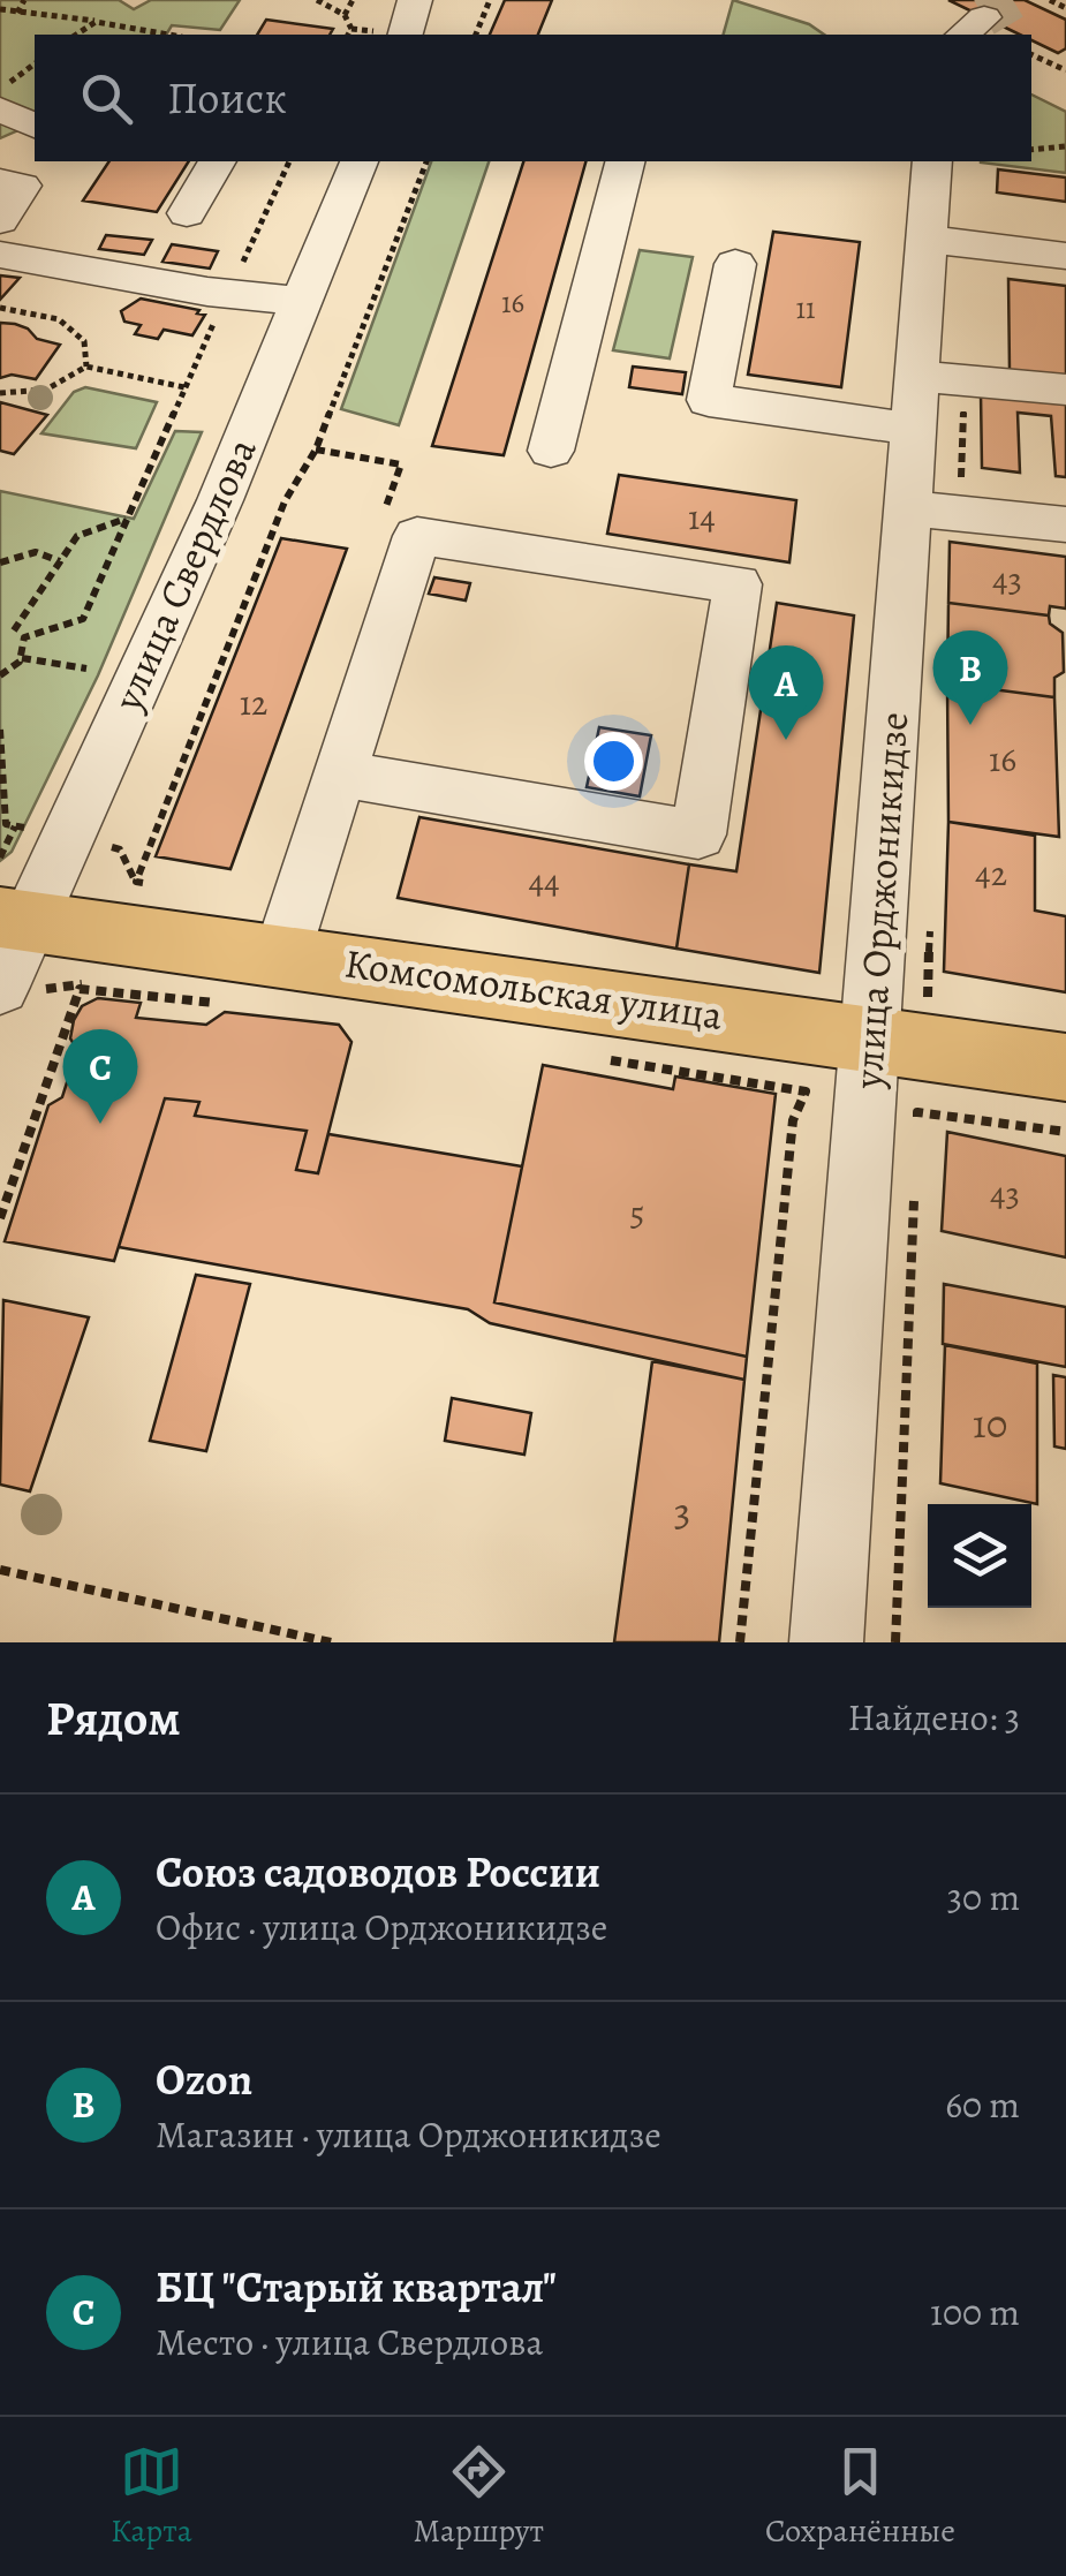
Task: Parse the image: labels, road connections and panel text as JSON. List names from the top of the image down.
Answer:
{
  "streets": {
    "main road": ["Комсомольская улица"],
    "street": ["улица Свердлова", "улица Орджоникидзе"]
  },
  "crossings": [
    ["улица Свердлова", "Комсомольская улица"],
    ["улица Орджоникидзе", "Комсомольская улица"]
  ],
  "house_numbers": [
    "16",
    "11",
    "14",
    "43",
    "12",
    "16",
    "42",
    "44",
    "43",
    "5",
    "10",
    "3"
  ],
  "page": {
    "search": "Поиск",
    "pins": ["B", "A", "C"],
    "heading": ["Рядом", "Найдено: 3"],
    "list": [
      {
        "mark": "A",
        "name": "Союз садоводов России",
        "note": "Офис · улица Орджоникидзе",
        "value": "30 m"
      },
      {
        "mark": "B",
        "name": "Ozon",
        "note": "Магазин · улица Орджоникидзе",
        "value": "60 m"
      },
      {
        "mark": "C",
        "name": "БЦ \"Старый квартал\"",
        "note": "Место · улица Свердлова",
        "value": "100 m"
      }
    ],
    "nav": ["Карта", "Маршрут", "Сохранённые"]
  }
}
